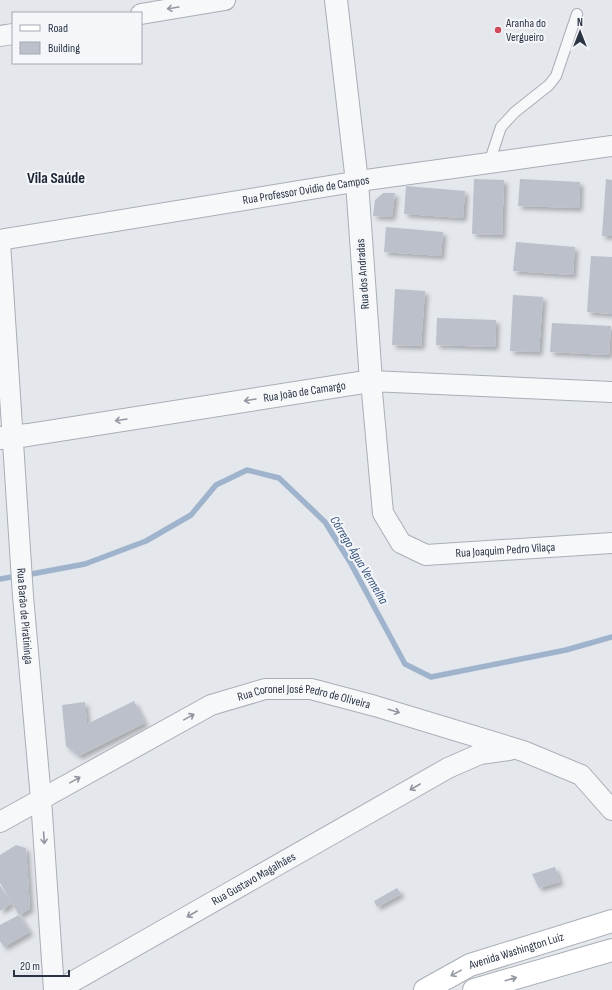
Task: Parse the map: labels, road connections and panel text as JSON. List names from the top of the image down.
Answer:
{
  "streets": {
    "main road": ["Avenida Washington Luiz"],
    "street": [
      "Rua Professor Ovidio de Campos",
      "Rua dos Andradas",
      "Rua João de Camargo",
      "Rua Joaquim Pedro Vilaça",
      "Rua Barão de Piratininga",
      "Rua Coronel José Pedro de Oliveira",
      "Rua Gustavo Magalhães"
    ]
  },
  "crossings": [
    ["Rua Professor Ovidio de Campos", "Rua dos Andradas"],
    ["Rua Professor Ovidio de Campos", "Rua Barão de Piratininga"],
    ["Rua dos Andradas", "Rua João de Camargo"],
    ["Rua dos Andradas", "Rua Joaquim Pedro Vilaça"],
    ["Rua João de Camargo", "Rua Barão de Piratininga"],
    ["Rua Barão de Piratininga", "Rua Coronel José Pedro de Oliveira"],
    ["Rua Coronel José Pedro de Oliveira", "Rua Gustavo Magalhães"]
  ],
  "one_way": ["Rua João de Camargo", "Rua Coronel José Pedro de Oliveira", "Rua Gustavo Magalhães"],
  "districts": ["Vila Saúde"],
  "water": ["Córrego Água Vermelha"],
  "places": ["Aranha do Vergueiro"],
  "legend": ["Road", "Building"],
  "scale_bar": "20 m",
  "north": "top"
}
